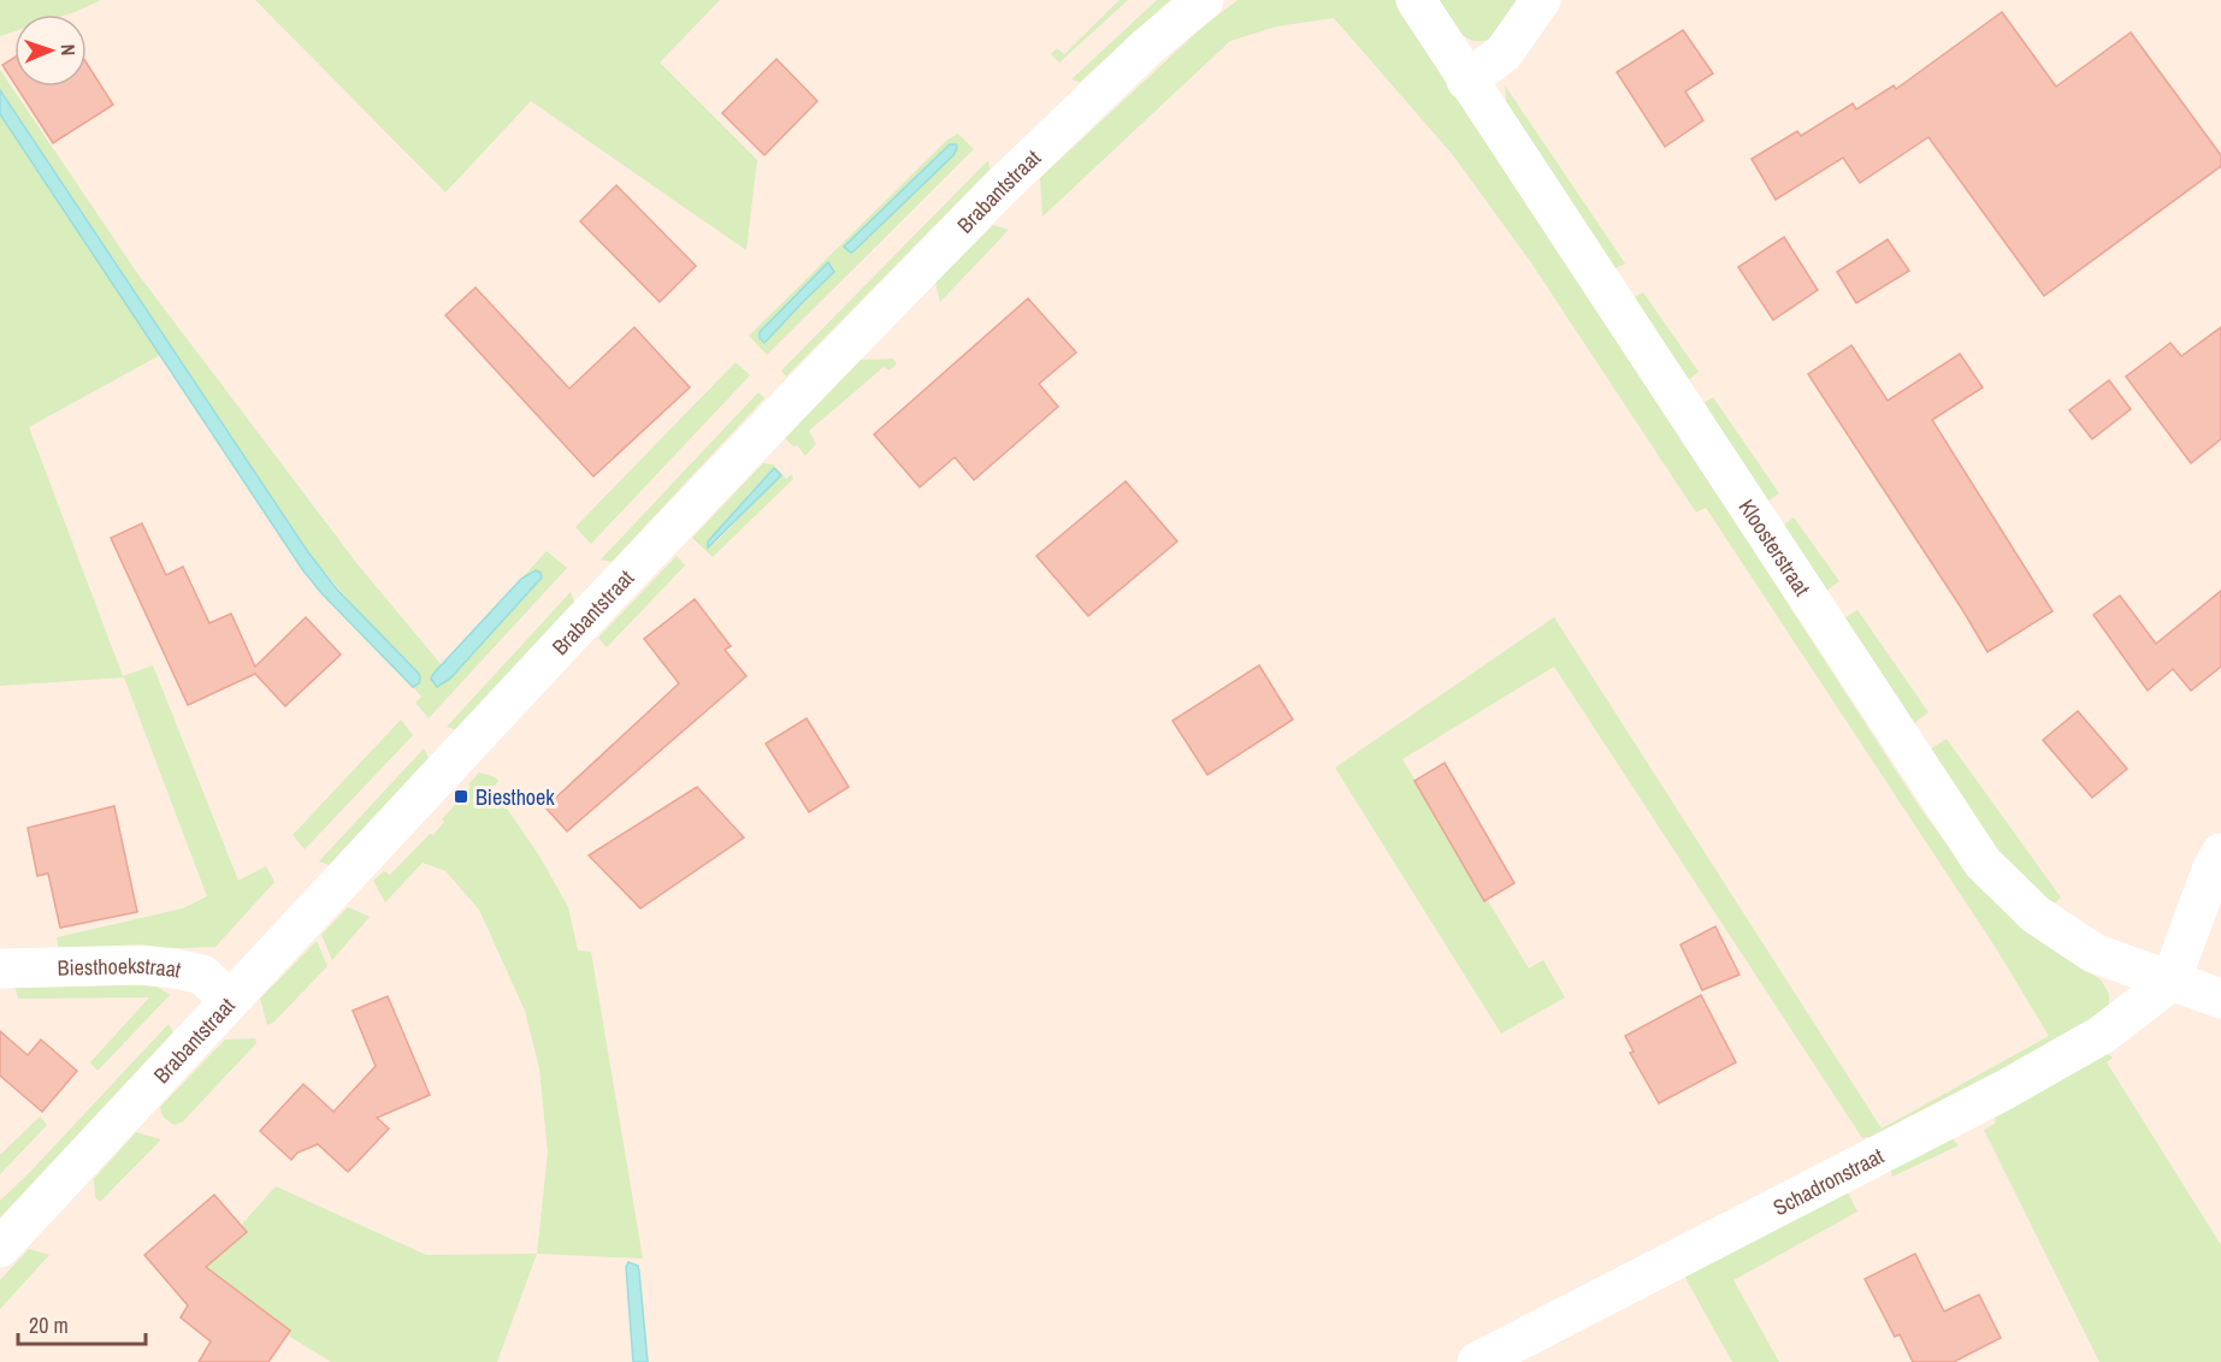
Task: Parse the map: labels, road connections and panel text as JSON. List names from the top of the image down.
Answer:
{
  "streets": {
    "street": [
      "Brabantstraat",
      "Kloosterstraat",
      "Biesthoekstraat",
      "Schadronstraat"
    ]
  },
  "crossings": [
    ["Brabantstraat", "Biesthoekstraat"],
    ["Kloosterstraat", "Schadronstraat"]
  ],
  "places": {
    "transit": ["Biesthoek"]
  },
  "scale_bar": "20 m",
  "north": "right"
}
